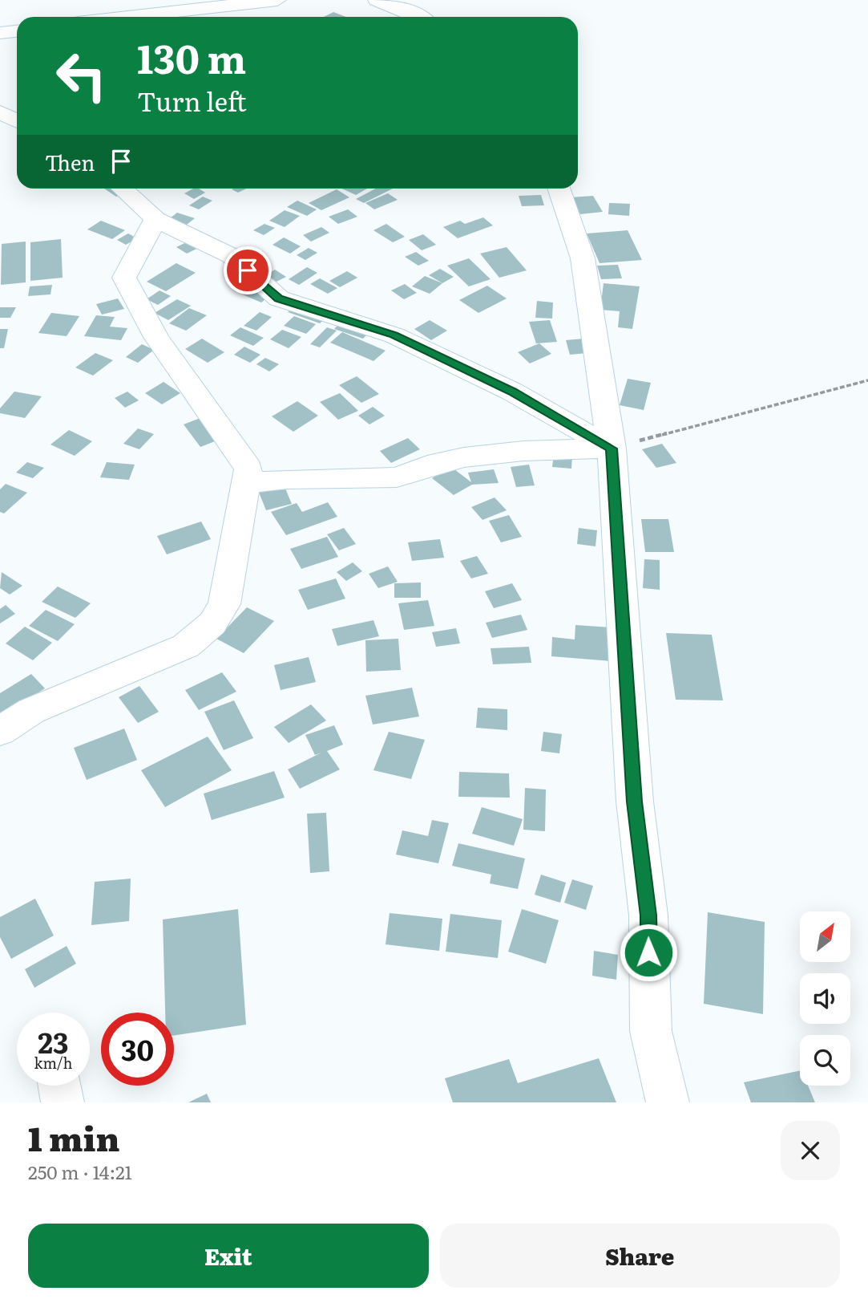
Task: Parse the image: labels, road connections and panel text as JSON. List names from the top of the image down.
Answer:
{
  "north": "top right",
  "page": {
    "turn": ["130 m", "Turn left"],
    "then": "Then",
    "speed": "23 km/h",
    "limit": "30",
    "heading": ["1 min", "250 m · 14:21"],
    "buttons": ["Exit", "Share"]
  }
}
